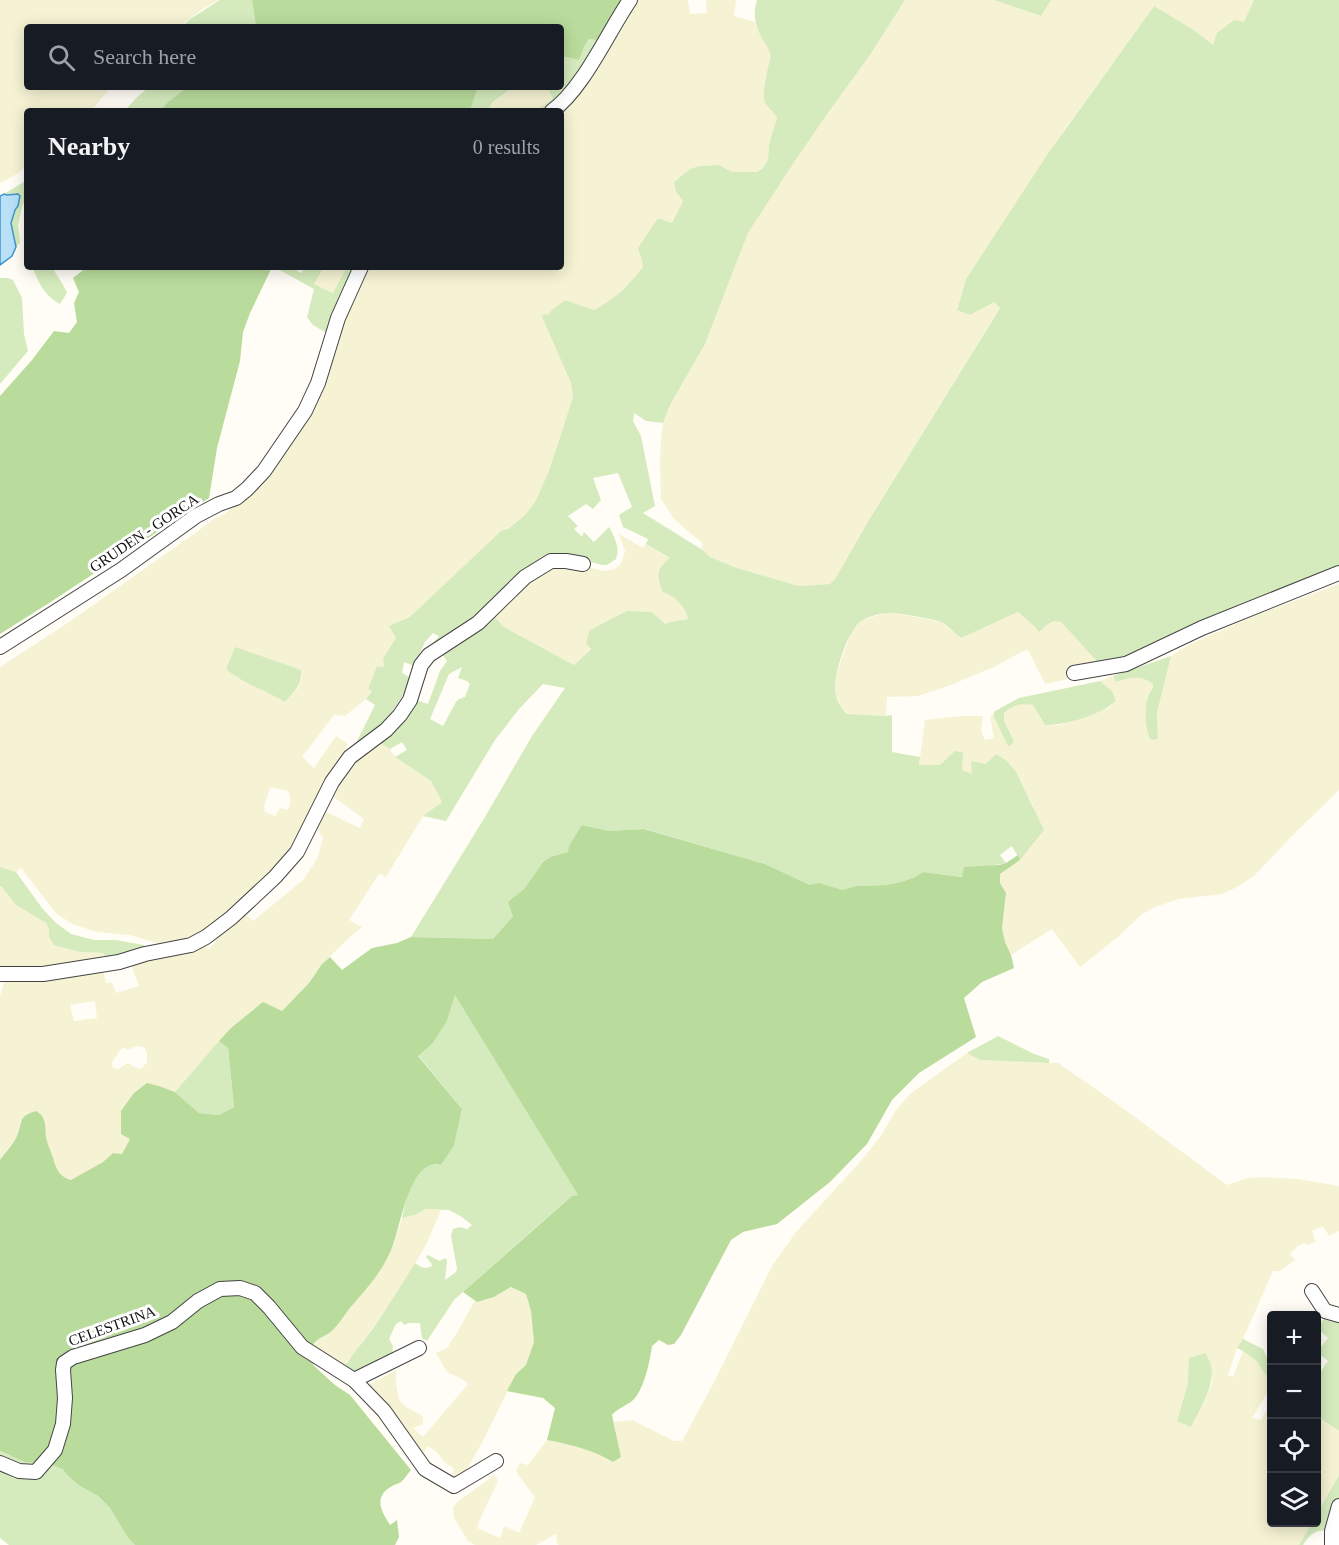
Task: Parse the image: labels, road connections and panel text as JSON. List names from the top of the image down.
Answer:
{
  "streets": {
    "street": ["GRUDEN - GORCA", "CELESTRINA"]
  },
  "page": {
    "search": "Search here",
    "heading": ["Nearby", "0 results"],
    "map_buttons": ["+", "−"]
  }
}
